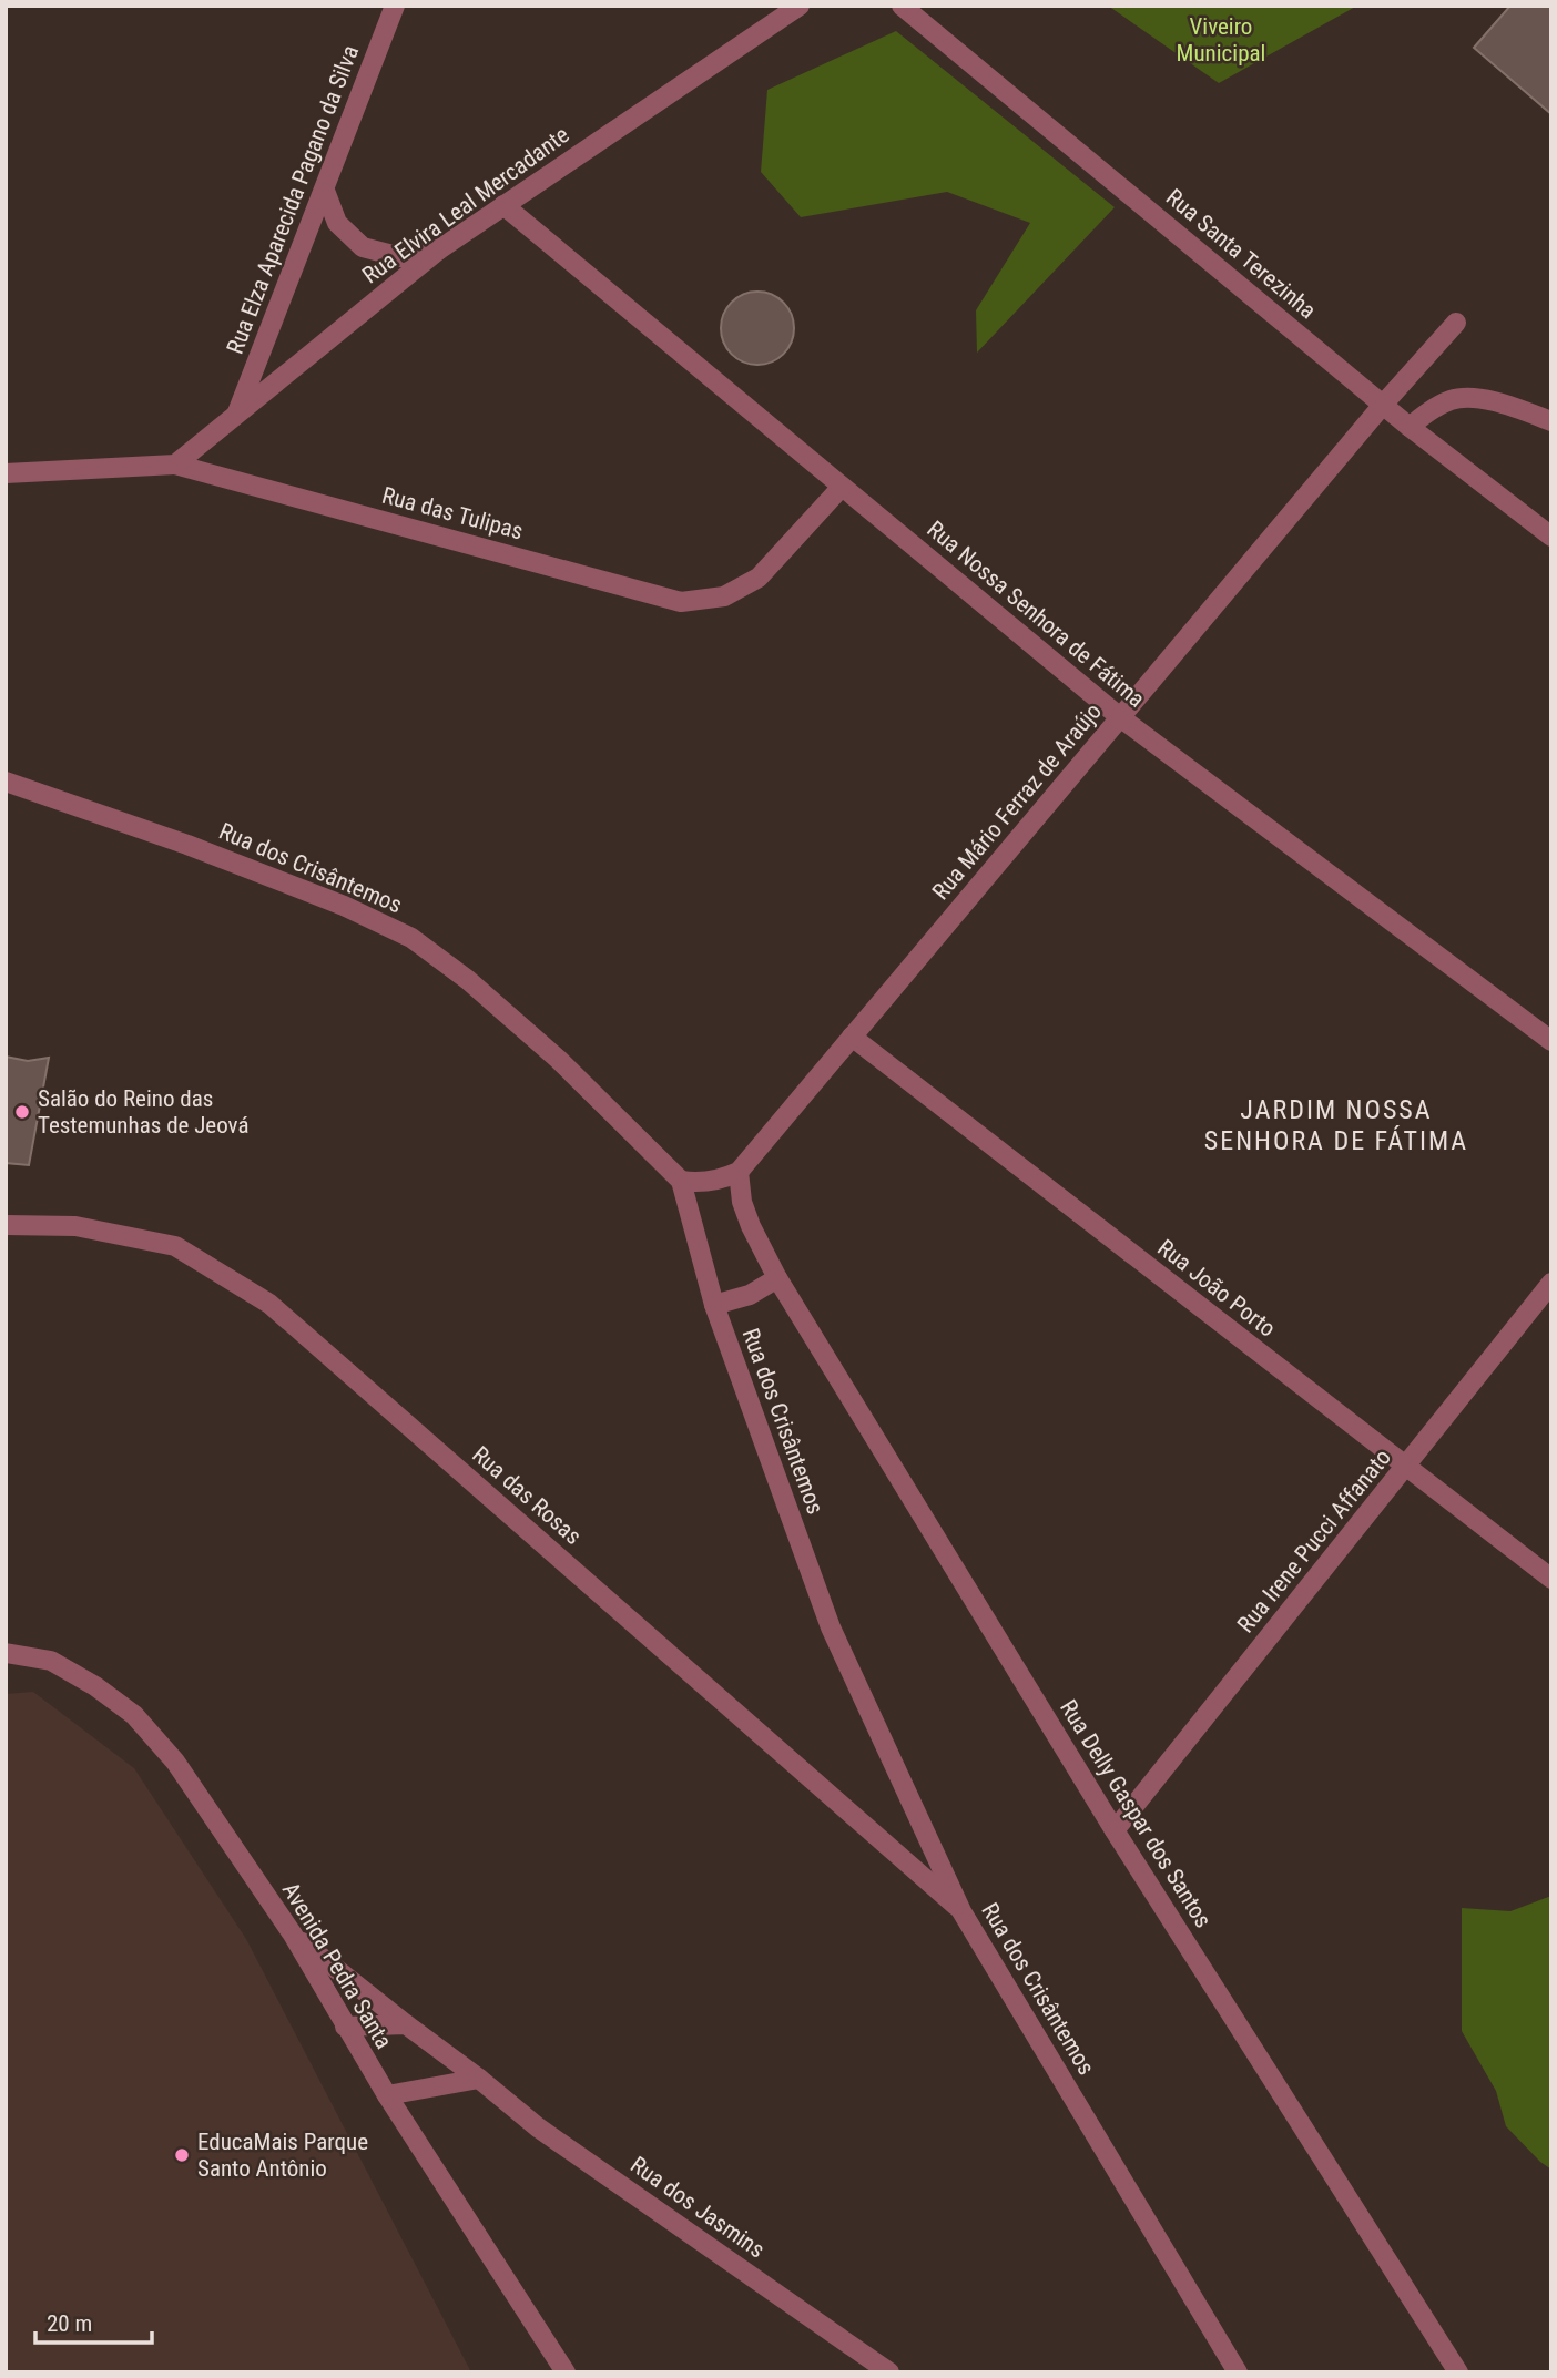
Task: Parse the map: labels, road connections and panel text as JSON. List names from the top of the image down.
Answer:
{
  "streets": {
    "street": [
      "Rua Elza Aparecida Pagano da Silva",
      "Rua Elvira Leal Mercadante",
      "Rua Santa Terezinha",
      "Rua das Tulipas",
      "Rua Nossa Senhora de Fátima",
      "Rua Mário Ferraz de Araújo",
      "Rua dos Crisântemos",
      "Rua João Porto",
      "Rua das Rosas",
      "Rua Irene Pucci Affanato",
      "Rua Delly Gaspar dos Santos",
      "Avenida Pedra Santa",
      "Rua dos Jasmins"
    ]
  },
  "crossings": [
    ["Rua Elza Aparecida Pagano da Silva", "Rua Elvira Leal Mercadante"],
    ["Rua Elvira Leal Mercadante", "Rua das Tulipas"],
    ["Rua Elvira Leal Mercadante", "Rua Nossa Senhora de Fátima"],
    ["Rua Santa Terezinha", "Rua Mário Ferraz de Araújo"],
    ["Rua das Tulipas", "Rua Nossa Senhora de Fátima"],
    ["Rua Nossa Senhora de Fátima", "Rua Mário Ferraz de Araújo"],
    ["Rua Mário Ferraz de Araújo", "Rua João Porto"],
    ["Rua Mário Ferraz de Araújo", "Rua Delly Gaspar dos Santos"],
    ["Rua dos Crisântemos", "Rua das Rosas"],
    ["Rua João Porto", "Rua Irene Pucci Affanato"],
    ["Rua Irene Pucci Affanato", "Rua Delly Gaspar dos Santos"],
    ["Avenida Pedra Santa", "Rua dos Jasmins"]
  ],
  "districts": ["JARDIM NOSSA SENHORA DE FÁTIMA"],
  "parks": ["Viveiro Municipal"],
  "places": ["Salão do Reino das Testemunhas de Jeová", "EducaMais Parque Santo Antônio"],
  "scale_bar": "20 m"
}
